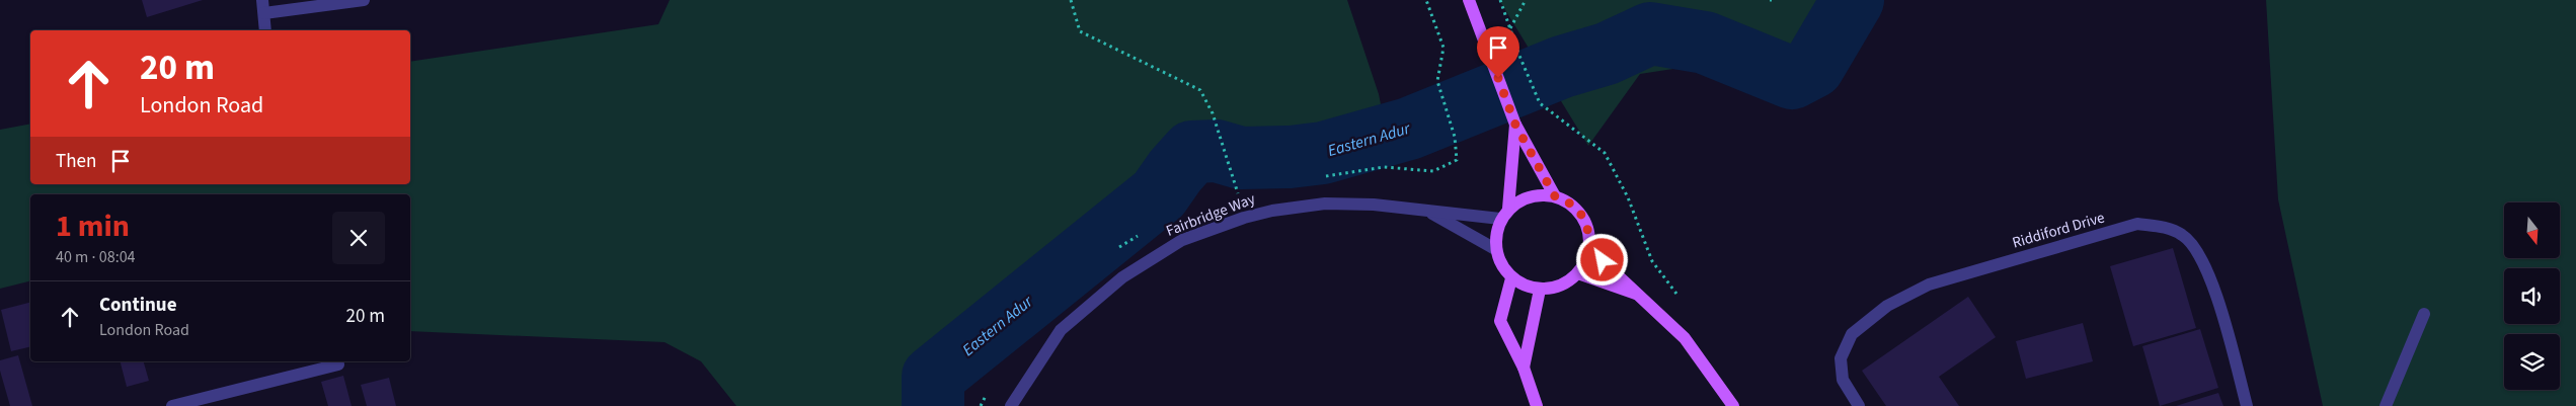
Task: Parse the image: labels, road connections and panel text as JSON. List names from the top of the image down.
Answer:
{
  "streets": {
    "street": ["Fairbridge Way", "Riddiford Drive"]
  },
  "water": ["Eastern Adur"],
  "north": "bottom",
  "page": {
    "turn": ["20 m", "London Road"],
    "then": "Then",
    "heading": ["1 min", "40 m · 08:04"],
    "list": [
      {
        "name": "Continue",
        "note": "London Road",
        "value": "20 m"
      }
    ]
  }
}
